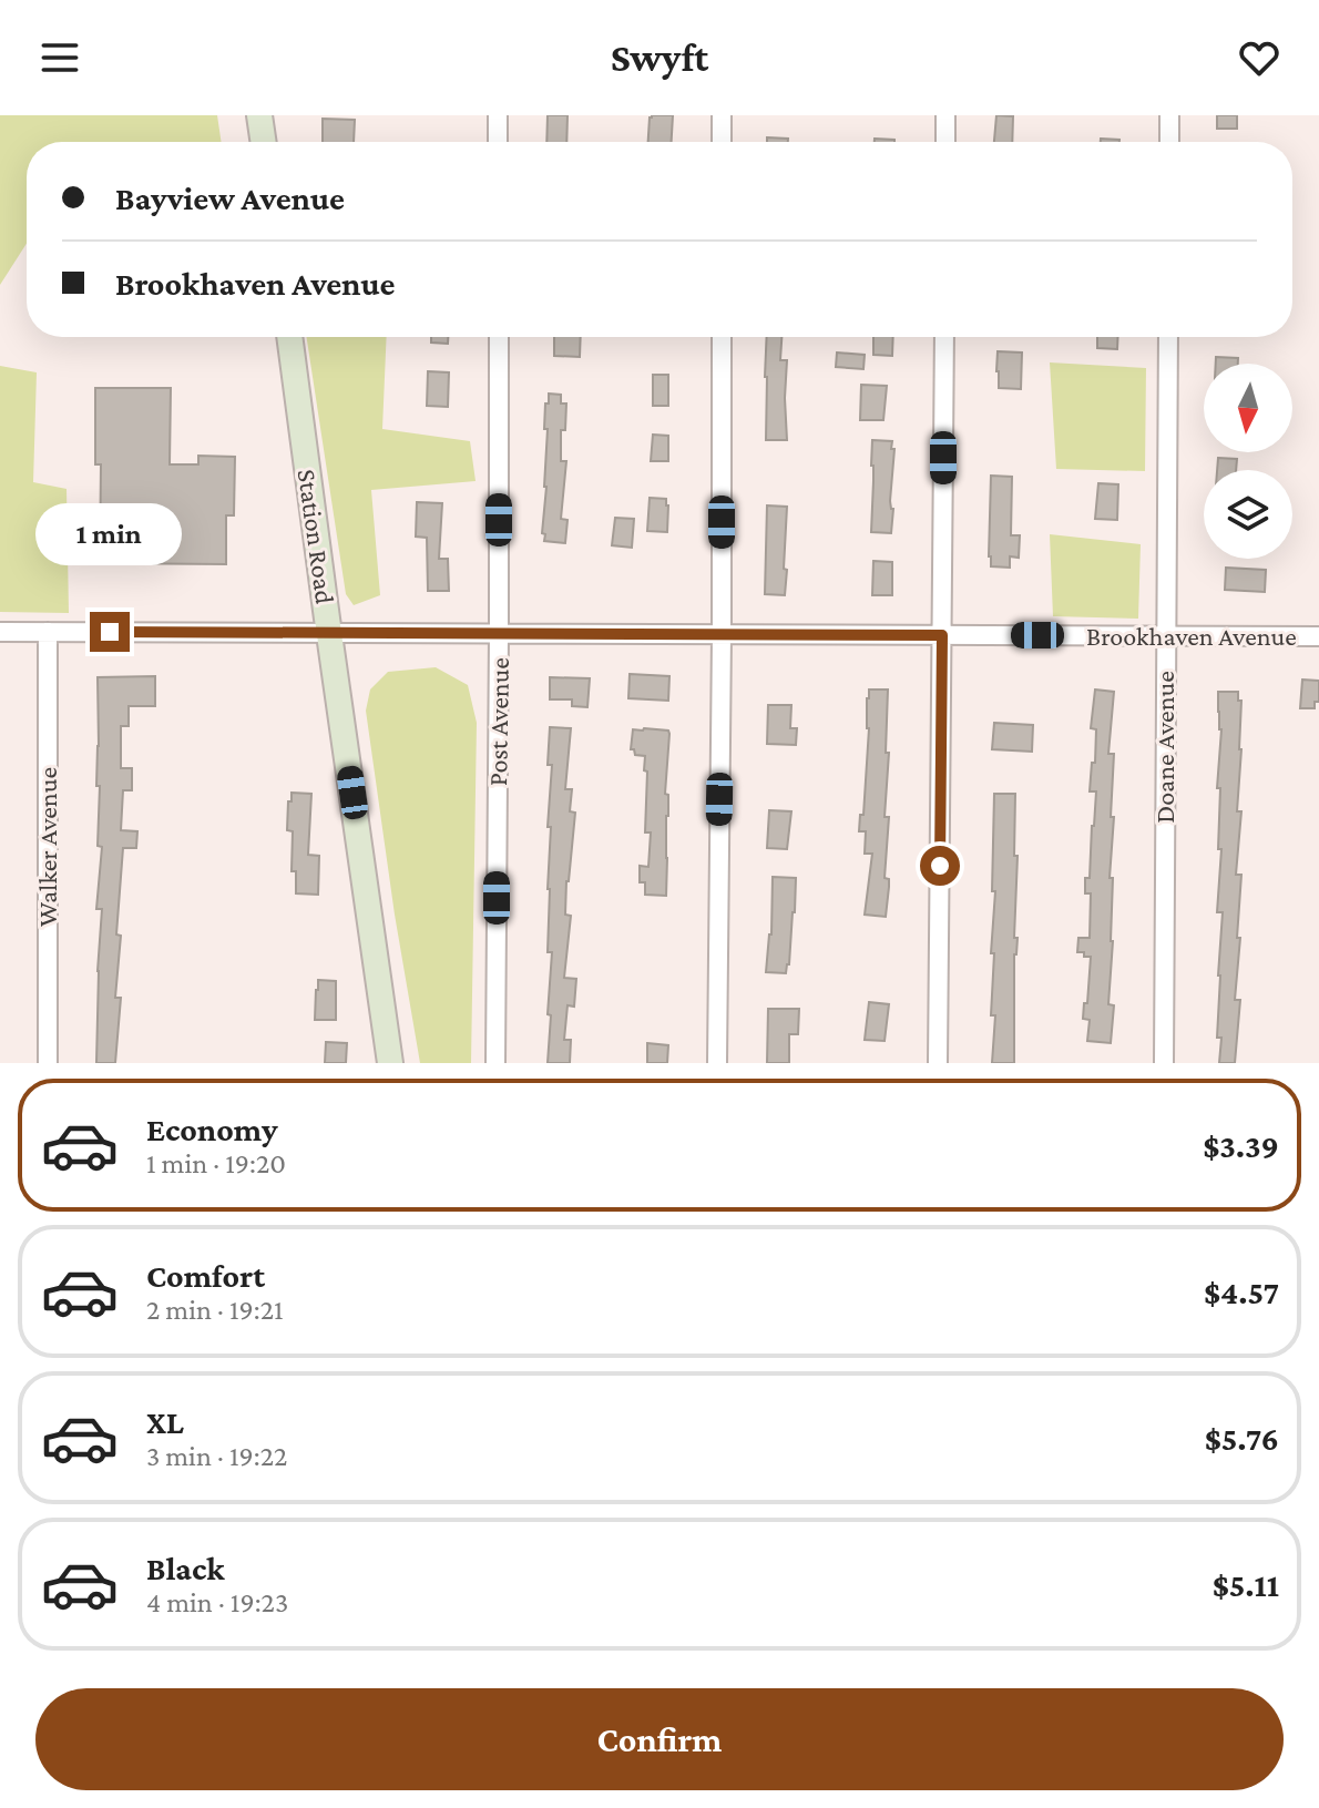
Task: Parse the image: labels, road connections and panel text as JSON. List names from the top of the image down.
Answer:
{
  "streets": {
    "main road": ["Station Road"],
    "street": [
      "Brookhaven Avenue",
      "Post Avenue",
      "Doane Avenue",
      "Walker Avenue"
    ]
  },
  "crossings": [
    ["Station Road", "Brookhaven Avenue"],
    ["Brookhaven Avenue", "Post Avenue"],
    ["Brookhaven Avenue", "Doane Avenue"],
    ["Brookhaven Avenue", "Walker Avenue"]
  ],
  "north": "bottom",
  "page": {
    "header": "Swyft",
    "banner": ["Bayview Avenue", "Brookhaven Avenue"],
    "bubble": "1 min",
    "list": [
      {
        "name": "Economy",
        "note": "1 min · 19:20",
        "value": "$3.39"
      },
      {
        "name": "Comfort",
        "note": "2 min · 19:21",
        "value": "$4.57"
      },
      {
        "name": "XL",
        "note": "3 min · 19:22",
        "value": "$5.76"
      },
      {
        "name": "Black",
        "note": "4 min · 19:23",
        "value": "$5.11"
      }
    ],
    "buttons": "Confirm"
  }
}
